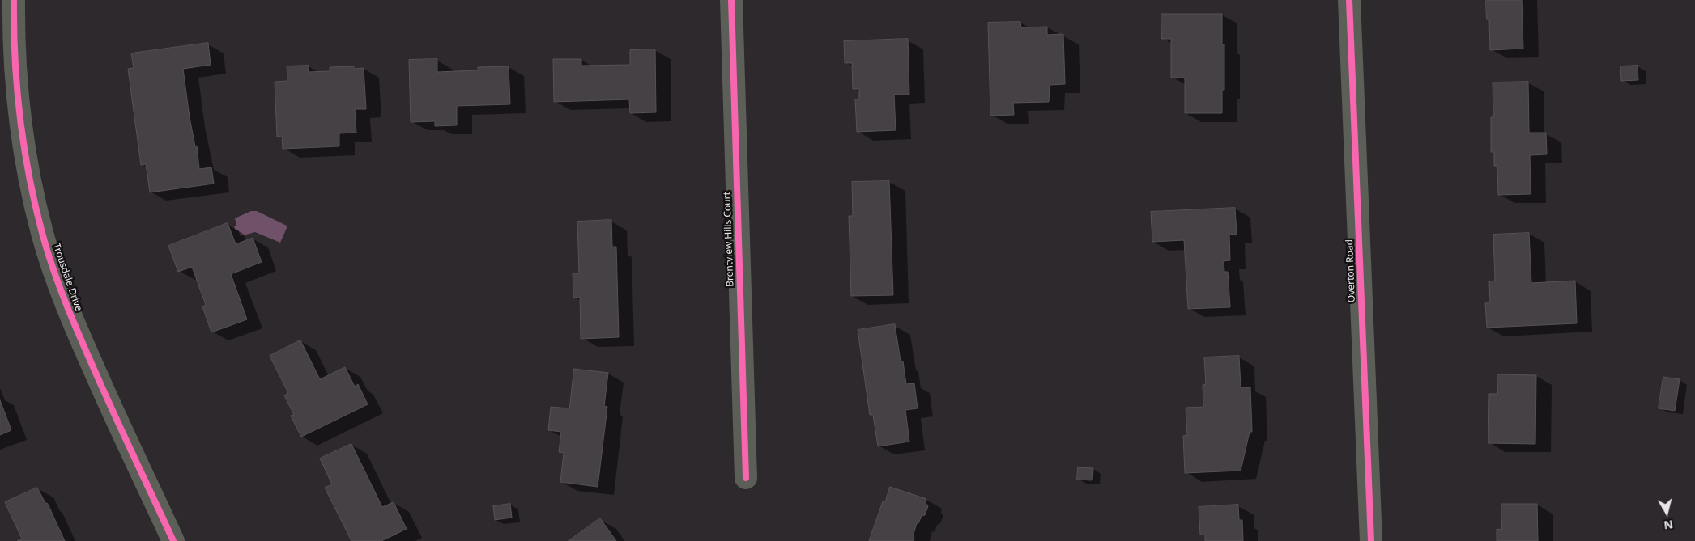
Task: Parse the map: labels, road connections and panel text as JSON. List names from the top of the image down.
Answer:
{
  "streets": {
    "street": ["Brentview Hills Court", "Overton Road", "Trousdale Drive"]
  },
  "north": "bottom"
}
